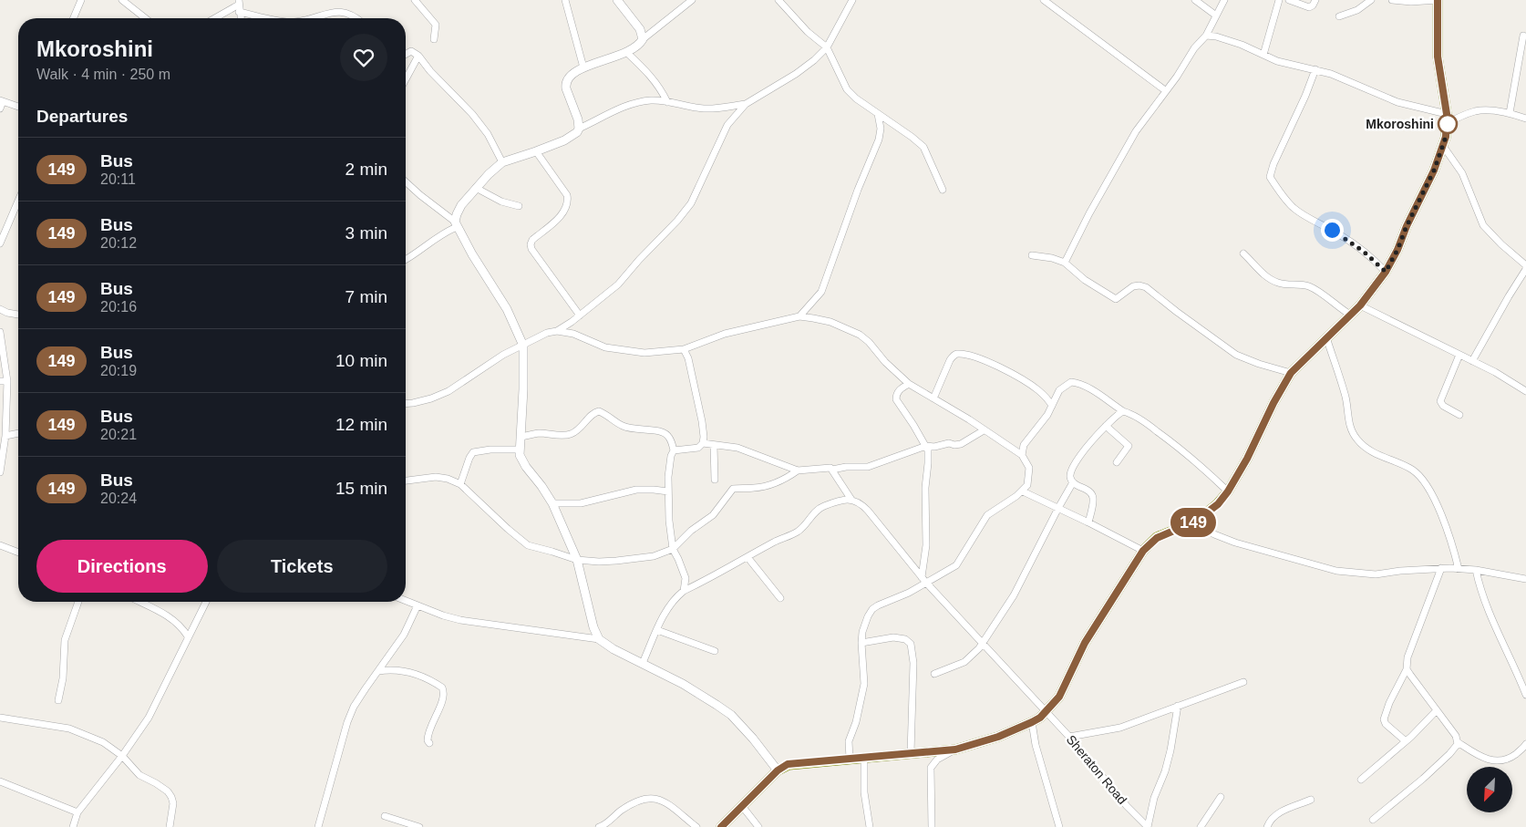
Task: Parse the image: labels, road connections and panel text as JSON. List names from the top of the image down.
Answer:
{
  "streets": {
    "street": ["Sheraton Road"]
  },
  "places": ["Mkoroshini"],
  "lines": ["bus line 149"],
  "north": "bottom left",
  "page": {
    "on_map": "149",
    "heading": [
      ["Mkoroshini", "Walk · 4 min · 250 m"],
      "Departures"
    ],
    "list": [
      {
        "mark": "149",
        "name": "Bus",
        "note": "20:11",
        "value": "2 min"
      },
      {
        "mark": "149",
        "name": "Bus",
        "note": "20:12",
        "value": "3 min"
      },
      {
        "mark": "149",
        "name": "Bus",
        "note": "20:16",
        "value": "7 min"
      },
      {
        "mark": "149",
        "name": "Bus",
        "note": "20:19",
        "value": "10 min"
      },
      {
        "mark": "149",
        "name": "Bus",
        "note": "20:21",
        "value": "12 min"
      },
      {
        "mark": "149",
        "name": "Bus",
        "note": "20:24",
        "value": "15 min"
      }
    ],
    "buttons": ["Directions", "Tickets"]
  }
}
